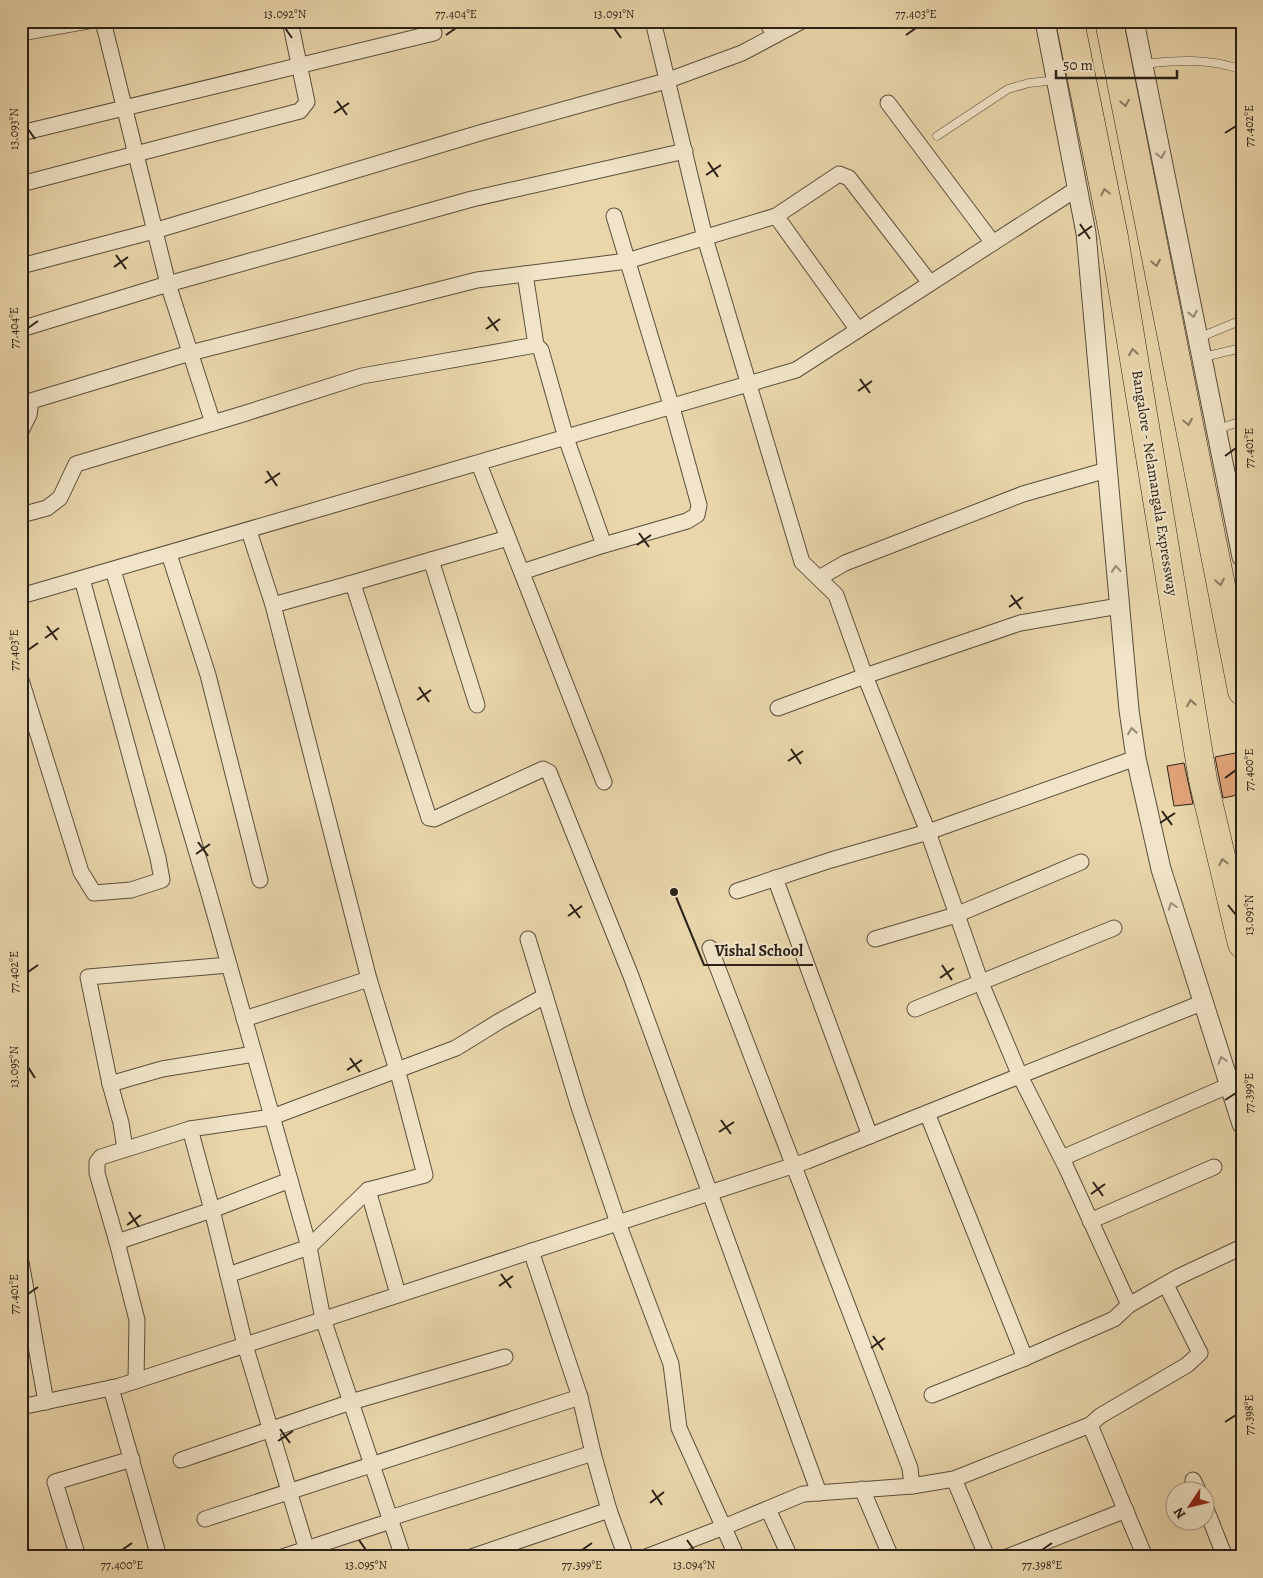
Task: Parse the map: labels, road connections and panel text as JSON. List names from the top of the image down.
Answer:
{
  "streets": {
    "highway": ["Bangalore - Nelamangala Expressway"]
  },
  "places": ["Vishal School"],
  "scale_bar": "50 m",
  "north": "bottom left",
  "coordinates": [
    "13.092°N",
    "77.404°E",
    "13.091°N",
    "77.403°E",
    "77.402°E",
    "13.093°N",
    "77.401°E",
    "77.400°E",
    "13.095°N",
    "77.399°E",
    "77.398°E",
    "13.094°N"
  ]
}
